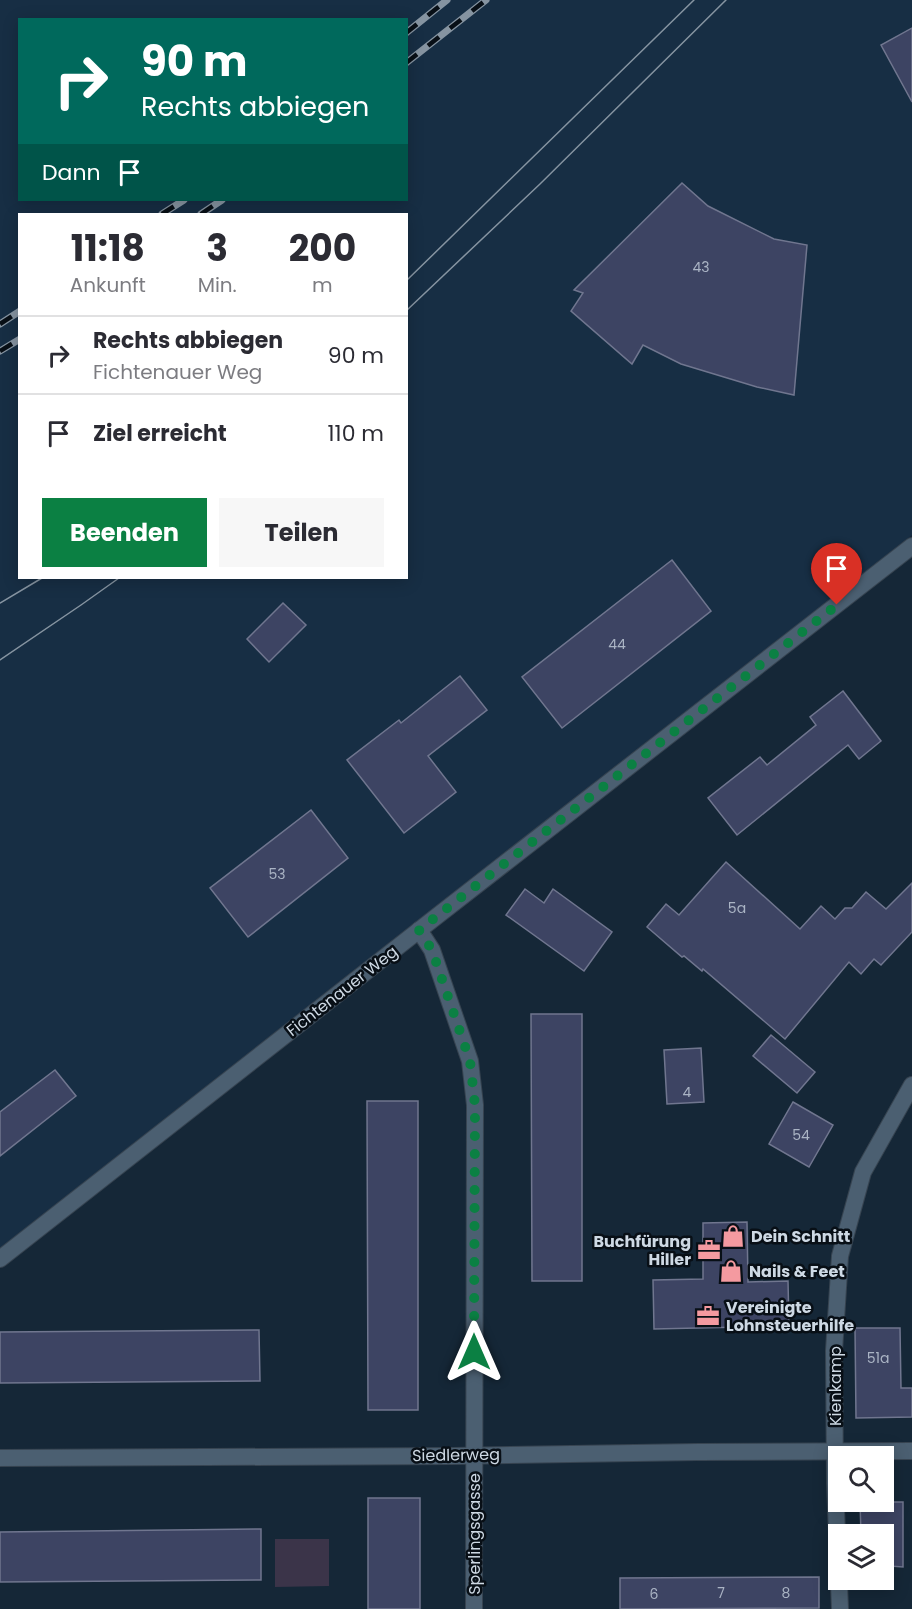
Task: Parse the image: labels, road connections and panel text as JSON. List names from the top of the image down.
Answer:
{
  "streets": {
    "street": [
      "Fichtenauer Weg",
      "Kienkamp",
      "Siedlerweg",
      "Sperlingsgasse"
    ]
  },
  "crossings": [
    ["Fichtenauer Weg", "Sperlingsgasse"],
    ["Siedlerweg", "Sperlingsgasse"]
  ],
  "places": {
    "shop": ["Dein Schnitt", "Nails & Feet"],
    "office": ["Buchfürung Hiller", "Vereinigte Lohnsteuerhilfe"]
  },
  "house_numbers": [
    "43",
    "44",
    "53",
    "5a",
    "4",
    "54",
    "51a",
    "7",
    "8",
    "6"
  ],
  "page": {
    "turn": ["90 m", "Rechts abbiegen"],
    "then": "Dann",
    "eta": [
      "11:18",
      "Ankunft",
      "3",
      "Min.",
      "200",
      "m"
    ],
    "list": [
      {
        "name": "Rechts abbiegen",
        "note": "Fichtenauer Weg",
        "value": "90 m"
      },
      {
        "name": "Ziel erreicht",
        "value": "110 m"
      }
    ],
    "buttons": ["Beenden", "Teilen"]
  }
}
